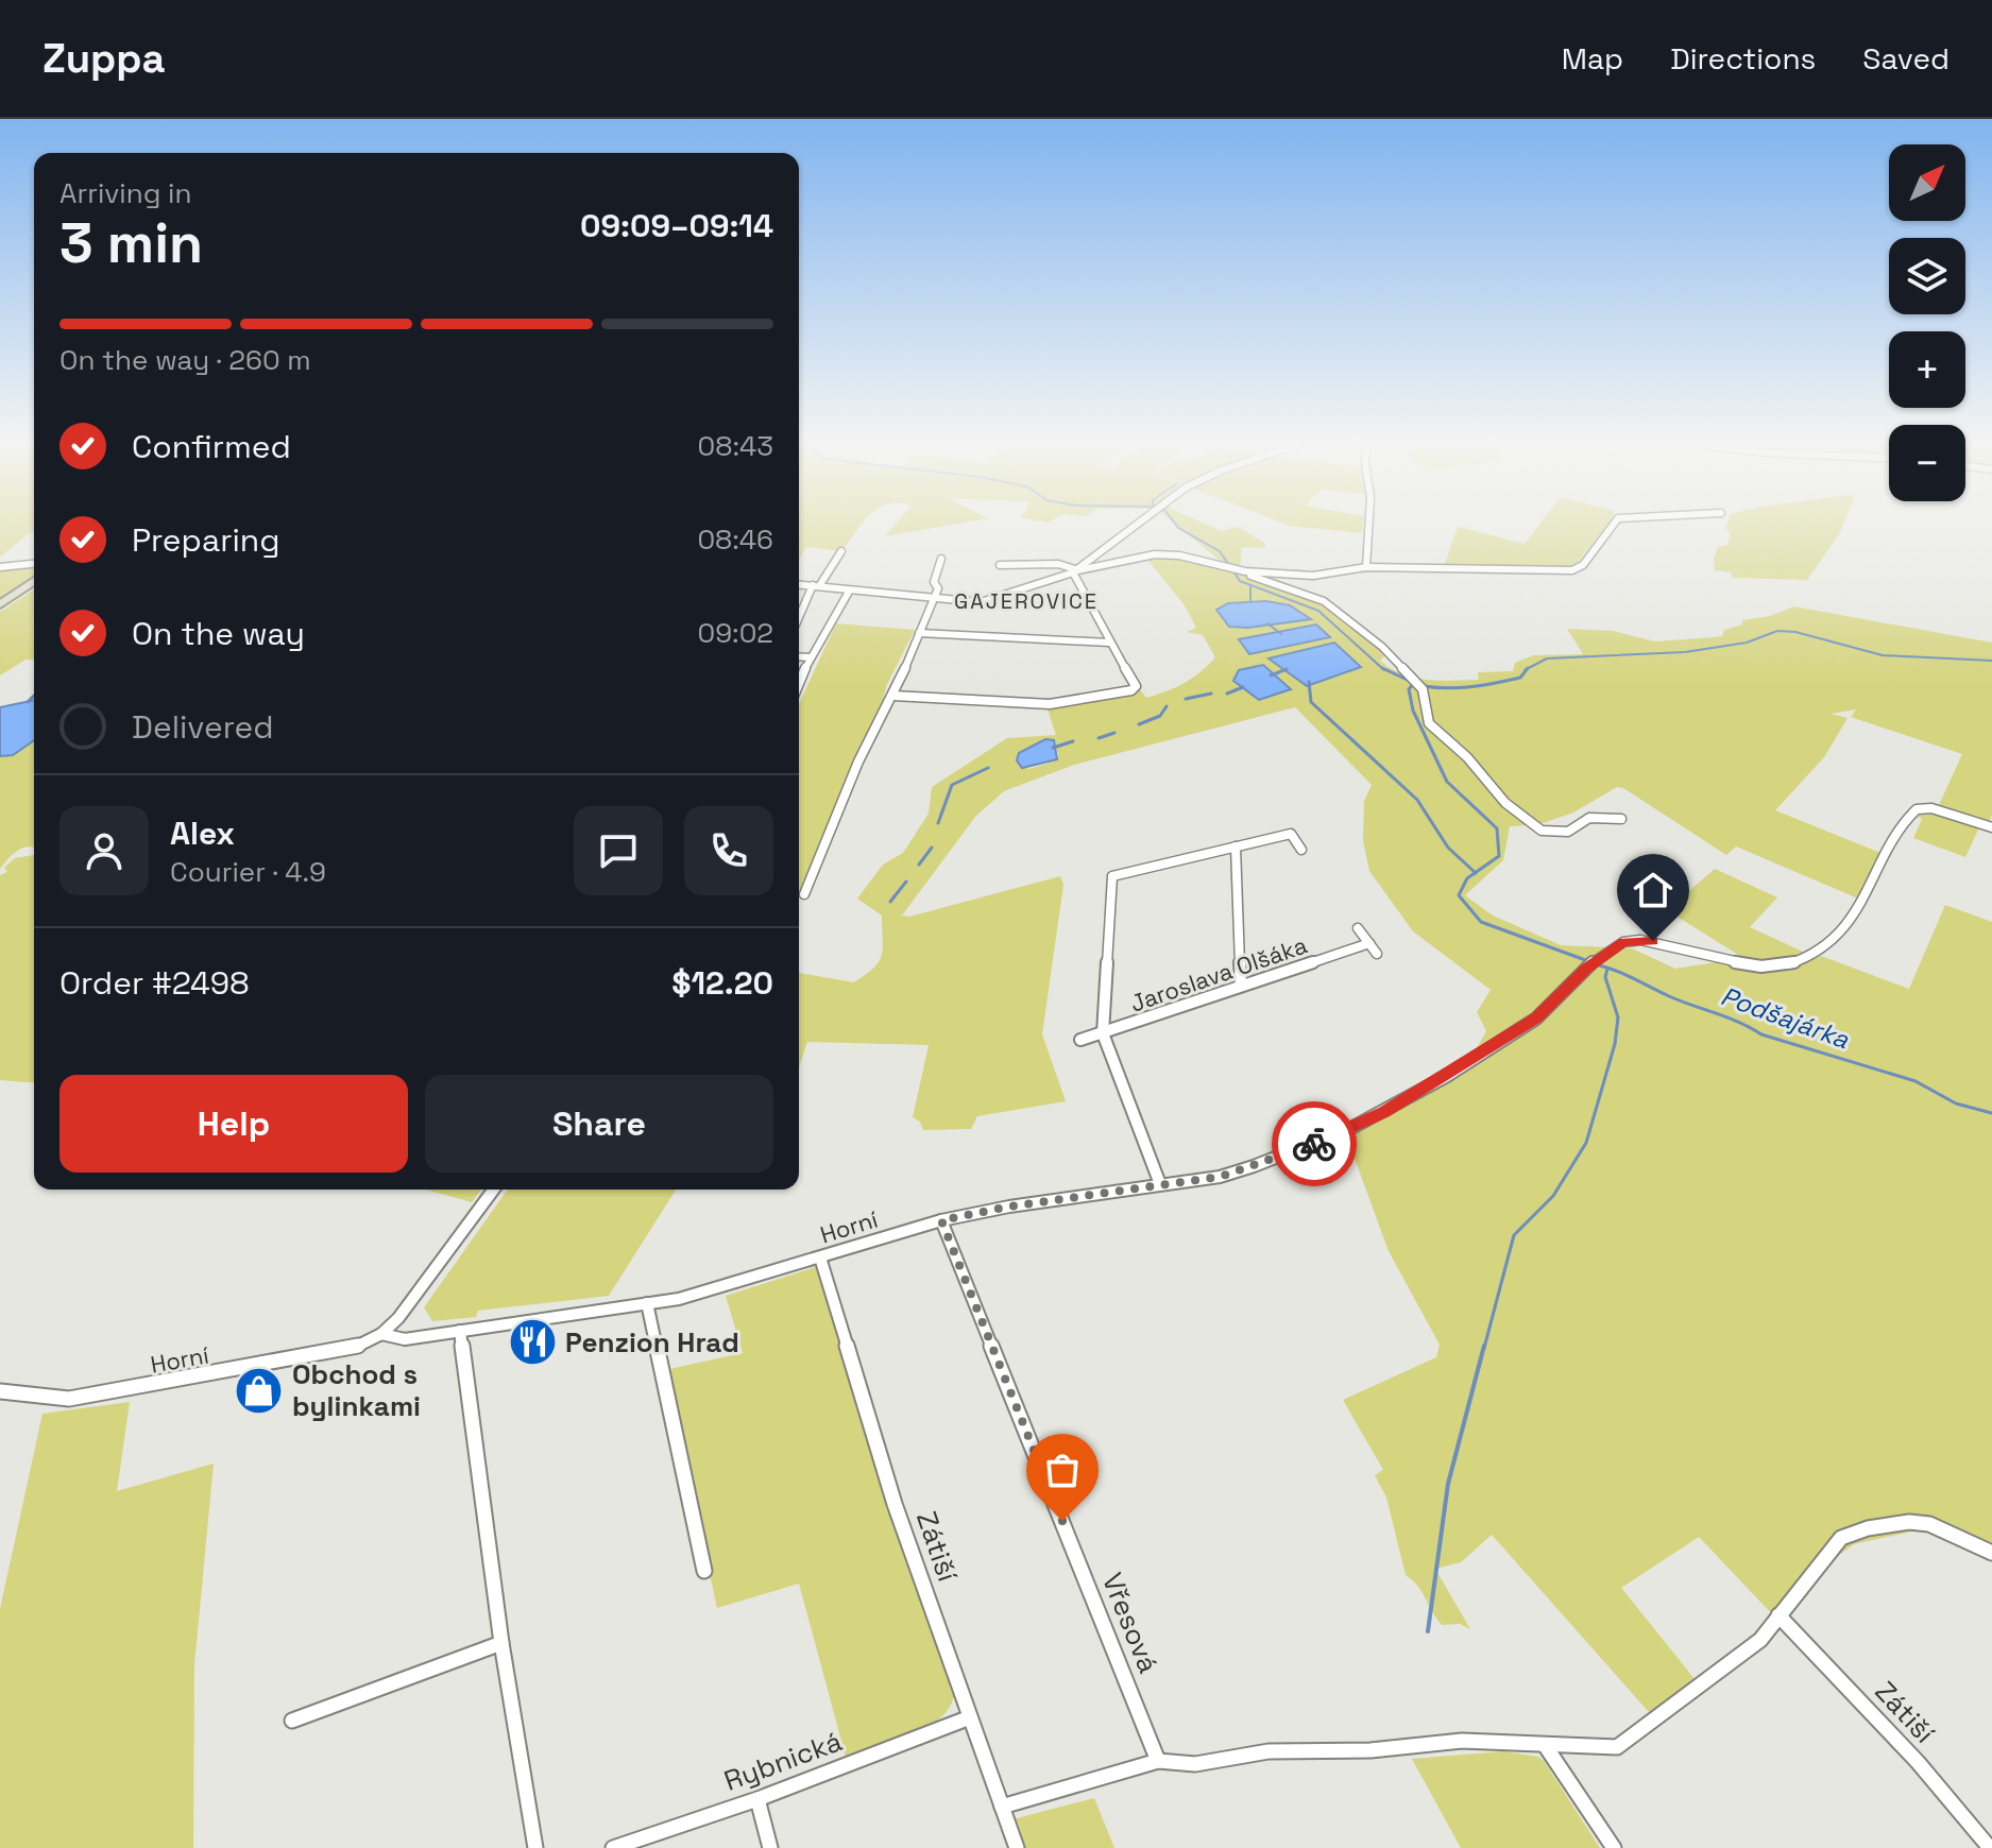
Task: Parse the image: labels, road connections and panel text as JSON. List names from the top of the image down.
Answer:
{
  "streets": {
    "street": [
      "Jaroslava Olšáka",
      "Horní",
      "Zátiší",
      "Vřesová",
      "Rybnická"
    ]
  },
  "crossings": [
    ["Horní", "Zátiší"],
    ["Horní", "Vřesová"],
    ["Zátiší", "Rybnická"]
  ],
  "districts": ["GAJEROVICE"],
  "water": ["Podšajárka"],
  "places": {
    "restaurant": ["Penzion Hrad"],
    "shop": ["Obchod s bylinkami"]
  },
  "north": "top right",
  "page": {
    "header": "Zuppa",
    "nav": ["Map", "Directions", "Saved"],
    "map_buttons": ["+", "−"],
    "heading": ["3 min", "Arriving in", "09:09–09:14"],
    "panel": [
      "Alex",
      "Courier · 4.9",
      "Order #2498",
      "$12.20"
    ],
    "bar": "On the way · 260 m",
    "list": [
      ["Confirmed", "08:43"],
      ["Preparing", "08:46"],
      ["On the way", "09:02"],
      "Delivered"
    ],
    "buttons": ["Help", "Share"]
  }
}
